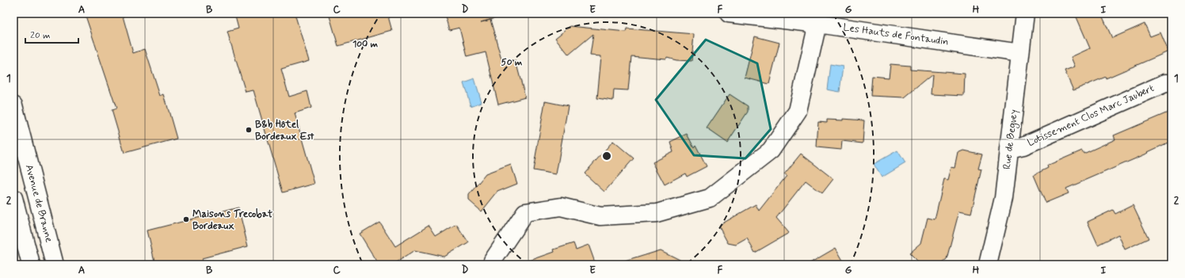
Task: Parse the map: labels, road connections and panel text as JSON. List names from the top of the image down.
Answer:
{
  "streets": {
    "street": [
      "Les Hauts de Fontaudin",
      "Lotissement Clos Marc Jaubert",
      "Rue de Beguey",
      "Avenue de Branne"
    ]
  },
  "crossings": [
    ["Les Hauts de Fontaudin", "Rue de Beguey"],
    ["Lotissement Clos Marc Jaubert", "Rue de Beguey"]
  ],
  "places": ["B&b Hôtel Bordeaux Est", "Maisons Trecobat Bordeaux"],
  "scale_bar": "20 m",
  "grid": {
    "columns": [
      "A",
      "B",
      "C",
      "D",
      "E",
      "F",
      "G",
      "H",
      "I"
    ],
    "rows": ["1", "2"]
  },
  "rings": ["100 m", "50 m"]
}
